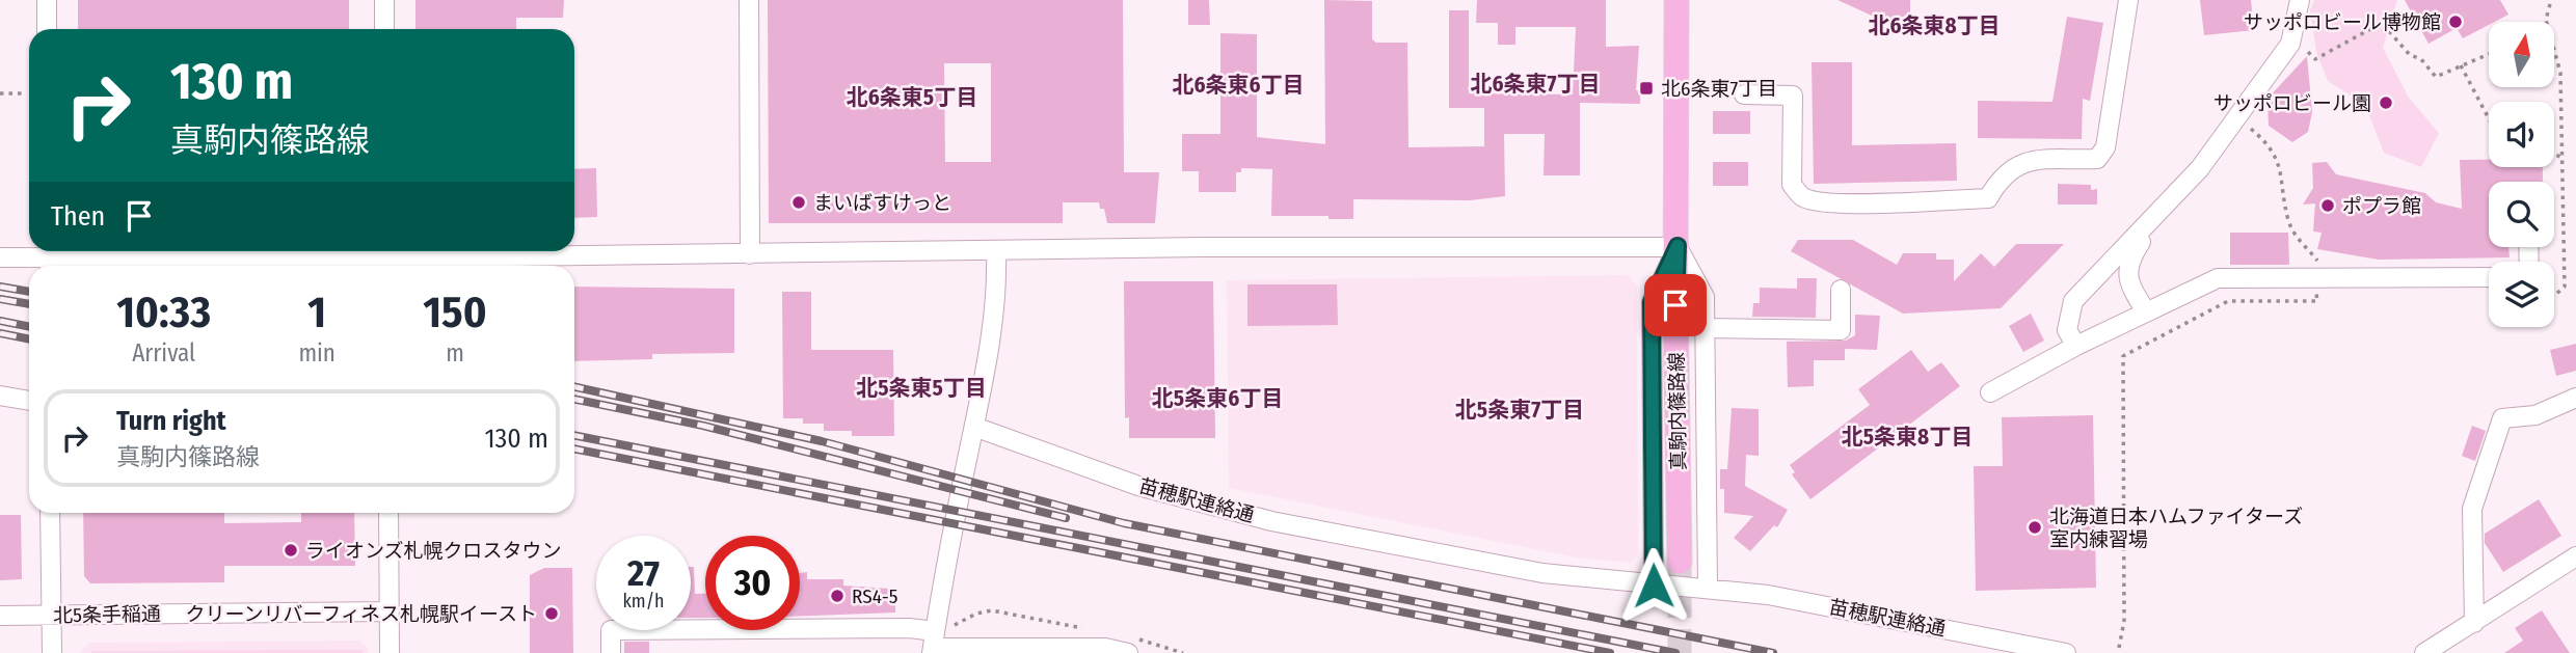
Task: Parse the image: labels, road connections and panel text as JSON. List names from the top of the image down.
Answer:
{
  "streets": {
    "main road": ["真駒内篠路線"],
    "street": ["苗穂駅連絡通", "北5条手稲通"]
  },
  "districts": [
    "北6条東8丁目",
    "北6条東7丁目",
    "北6条東6丁目",
    "北6条東5丁目",
    "北5条東5丁目",
    "北5条東6丁目",
    "北5条東7丁目",
    "北5条東8丁目"
  ],
  "places": {
    "other": [
      "サッポロビール博物館",
      "サッポロビール園",
      "まいばすけっと",
      "ポプラ館",
      "北海道日本ハムファイターズ 室内練習場",
      "ライオンズ札幌クロスタウン",
      "RS4-5",
      "クリーンリバーフィネス札幌駅イースト"
    ],
    "transit": ["北6条東7丁目"]
  },
  "north": "top",
  "page": {
    "turn": ["130 m", "真駒内篠路線"],
    "then": "Then",
    "eta": [
      "10:33",
      "Arrival",
      "1",
      "min",
      "150",
      "m"
    ],
    "list": [
      {
        "name": "Turn right",
        "note": "真駒内篠路線",
        "value": "130 m"
      }
    ],
    "speed": "27 km/h",
    "limit": "30"
  }
}
